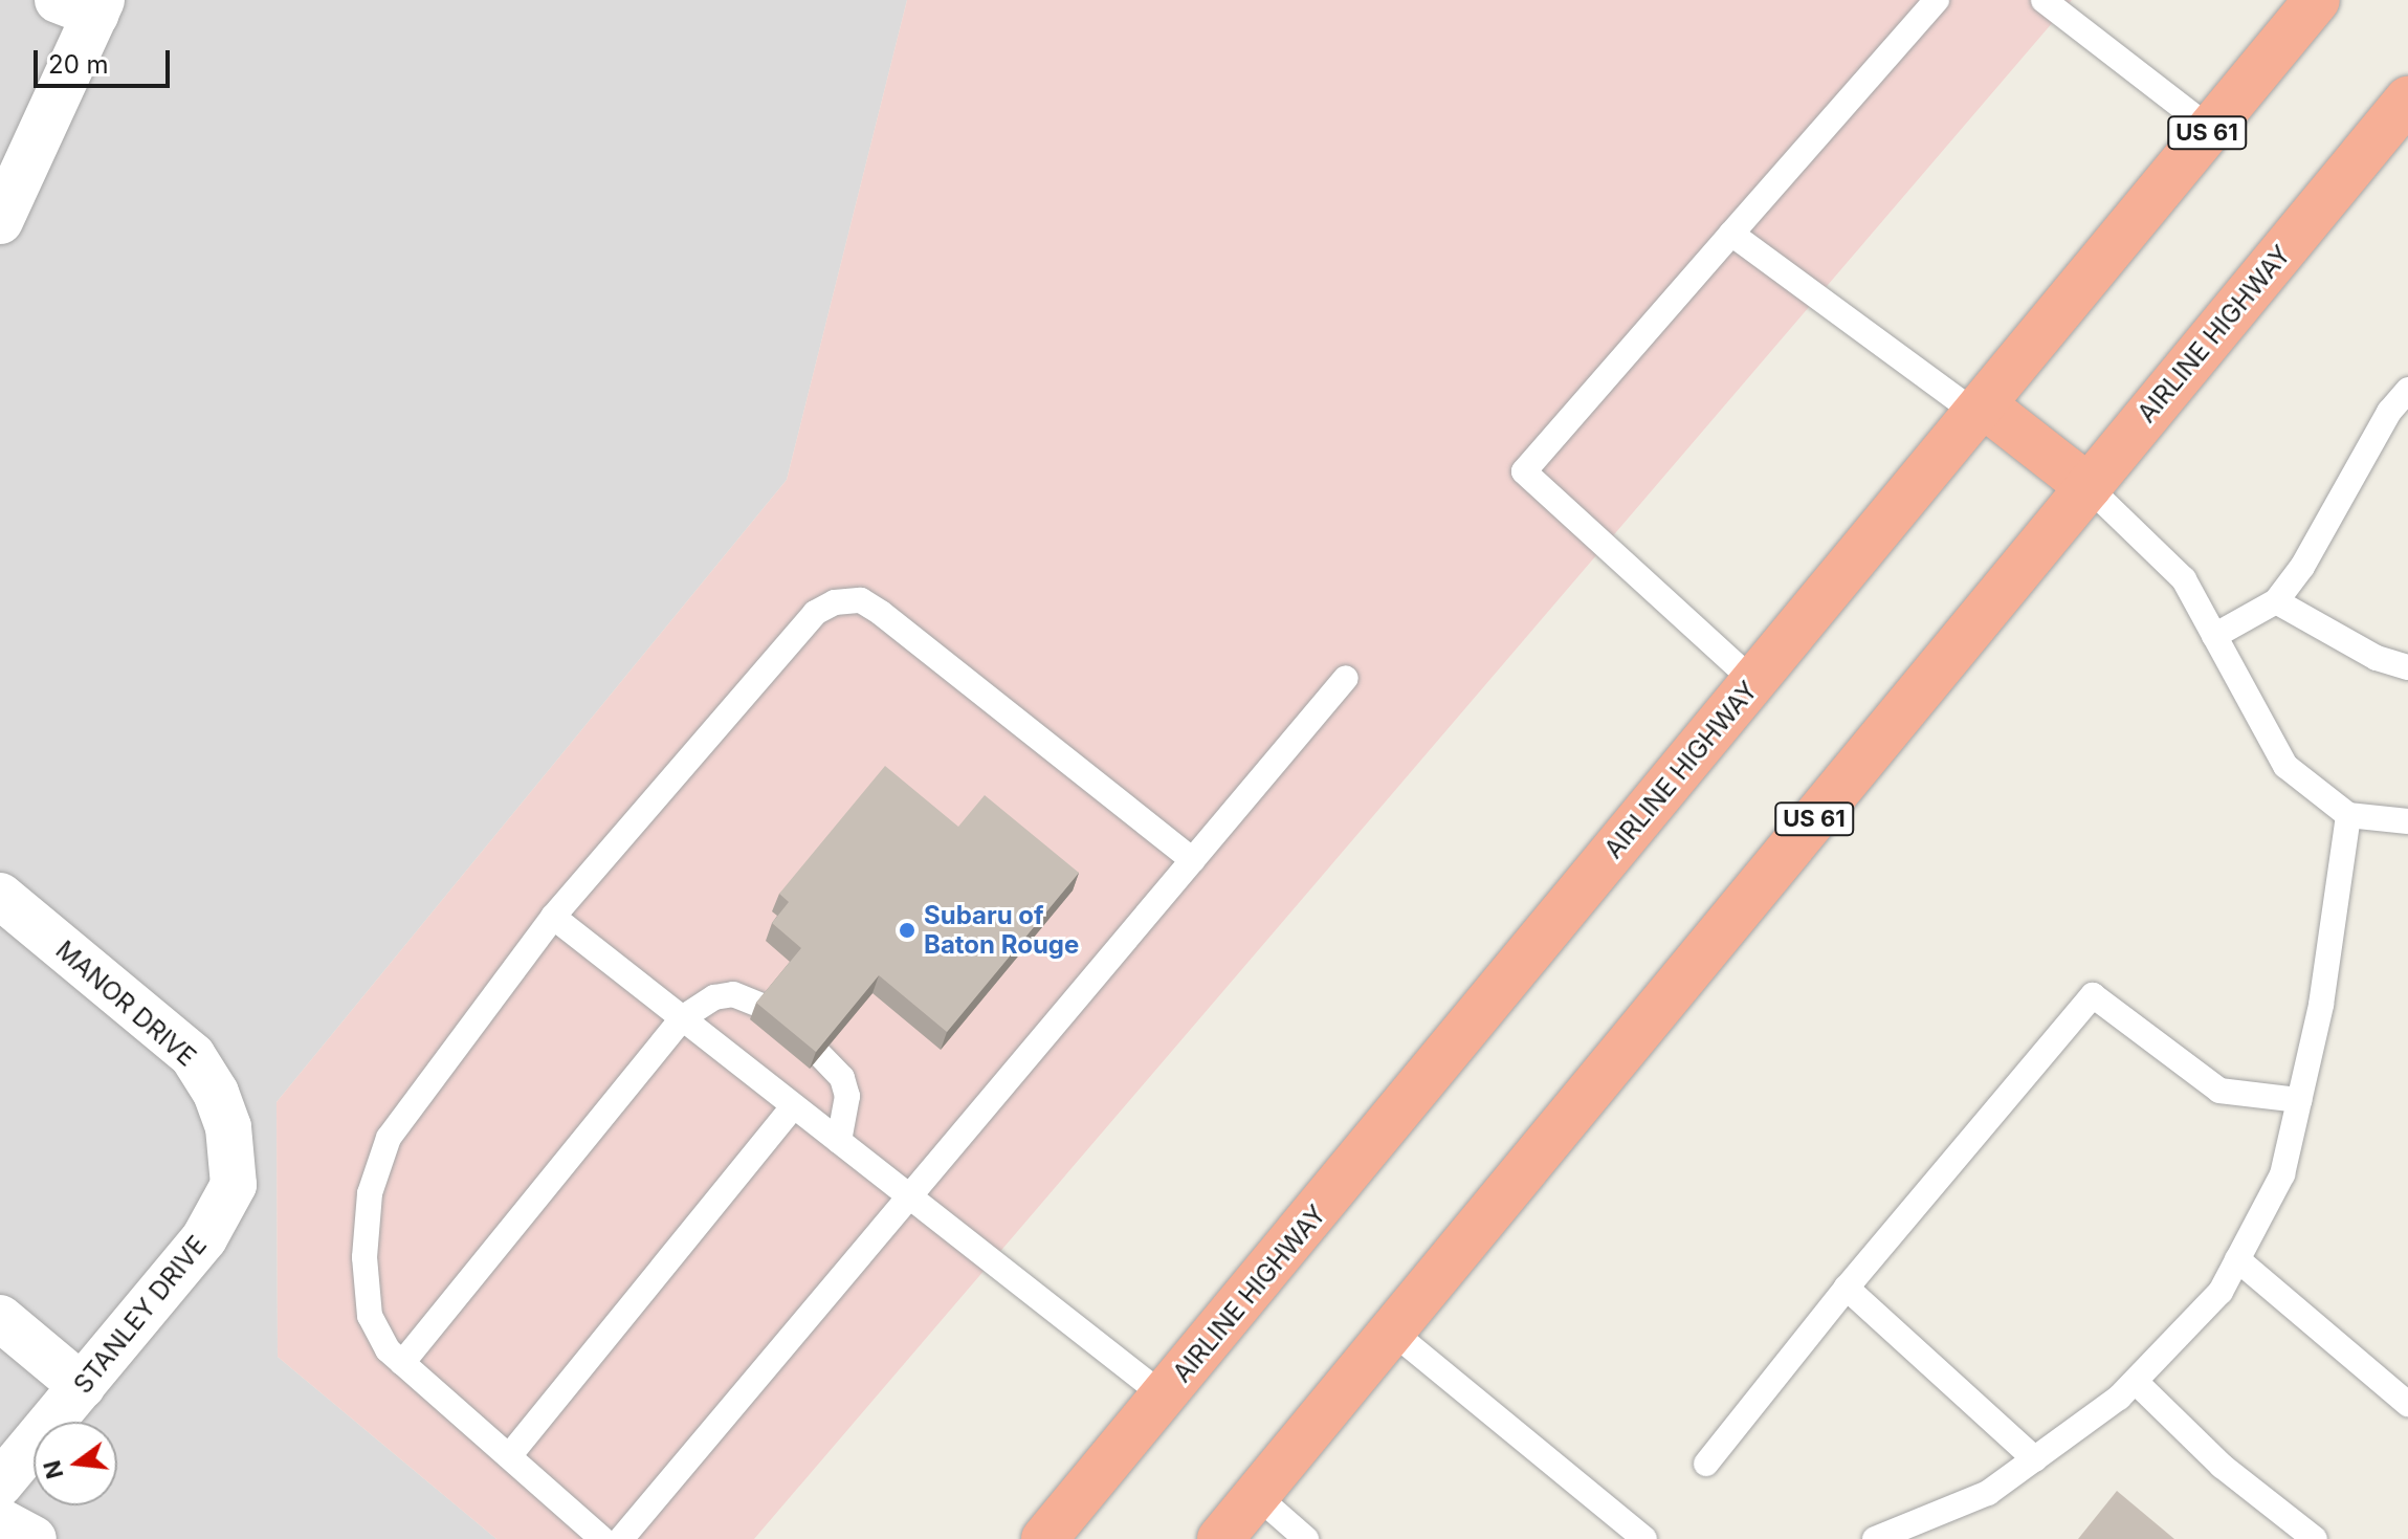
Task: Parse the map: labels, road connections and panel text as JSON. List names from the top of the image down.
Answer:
{
  "streets": {
    "highway": ["US 61", "AIRLINE HIGHWAY"],
    "street": ["MANOR DRIVE", "STANLEY DRIVE"]
  },
  "crossings": [
    ["MANOR DRIVE", "STANLEY DRIVE"]
  ],
  "places": ["Subaru of Baton Rouge"],
  "scale_bar": "20 m",
  "north": "left"
}
